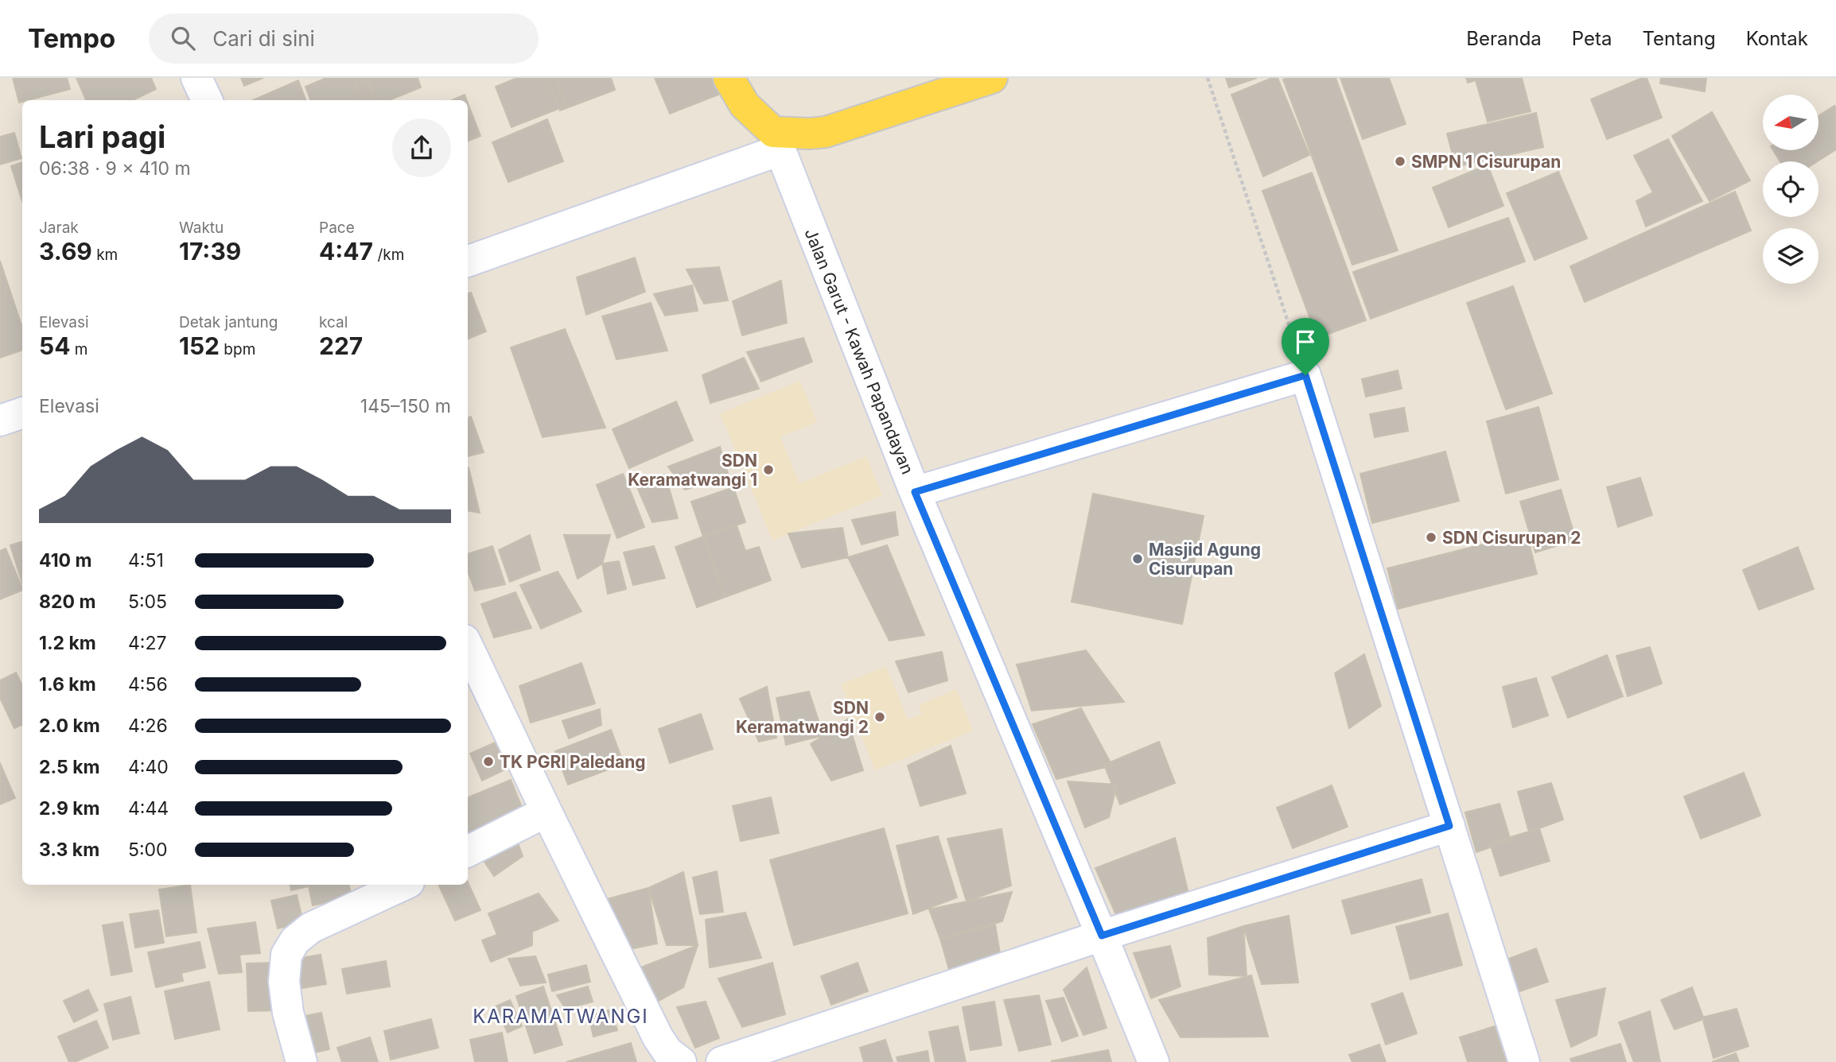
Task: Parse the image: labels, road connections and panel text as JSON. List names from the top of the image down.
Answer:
{
  "streets": {
    "street": ["Jalan Garut - Kawah Papandayan"]
  },
  "districts": ["KARAMATWANGI"],
  "places": [
    "SMPN 1 Cisurupan",
    "SDN Keramatwangi 1",
    "SDN Cisurupan 2",
    "Masjid Agung Cisurupan",
    "SDN Keramatwangi 2",
    "TK PGRI Paledang"
  ],
  "north": "left",
  "page": {
    "header": "Tempo",
    "search": "Cari di sini",
    "nav": [
      "Beranda",
      "Peta",
      "Tentang",
      "Kontak"
    ],
    "heading": ["Lari pagi", "06:38 · 9 × 410 m"],
    "stats": [
      ["Jarak", "3.69 km"],
      ["Waktu", "17:39"],
      ["Pace", "4:47 /km"],
      ["Elevasi", "54 m"],
      ["Detak jantung", "152 bpm"],
      ["kcal", "227"]
    ],
    "chart": ["Elevasi", "145–150 m"],
    "list": [
      {
        "name": "410 m",
        "note": "4:51"
      },
      {
        "name": "820 m",
        "note": "5:05"
      },
      {
        "name": "1.2 km",
        "note": "4:27"
      },
      {
        "name": "1.6 km",
        "note": "4:56"
      },
      {
        "name": "2.0 km",
        "note": "4:26"
      },
      {
        "name": "2.5 km",
        "note": "4:40"
      },
      {
        "name": "2.9 km",
        "note": "4:44"
      },
      {
        "name": "3.3 km",
        "note": "5:00"
      }
    ]
  }
}
